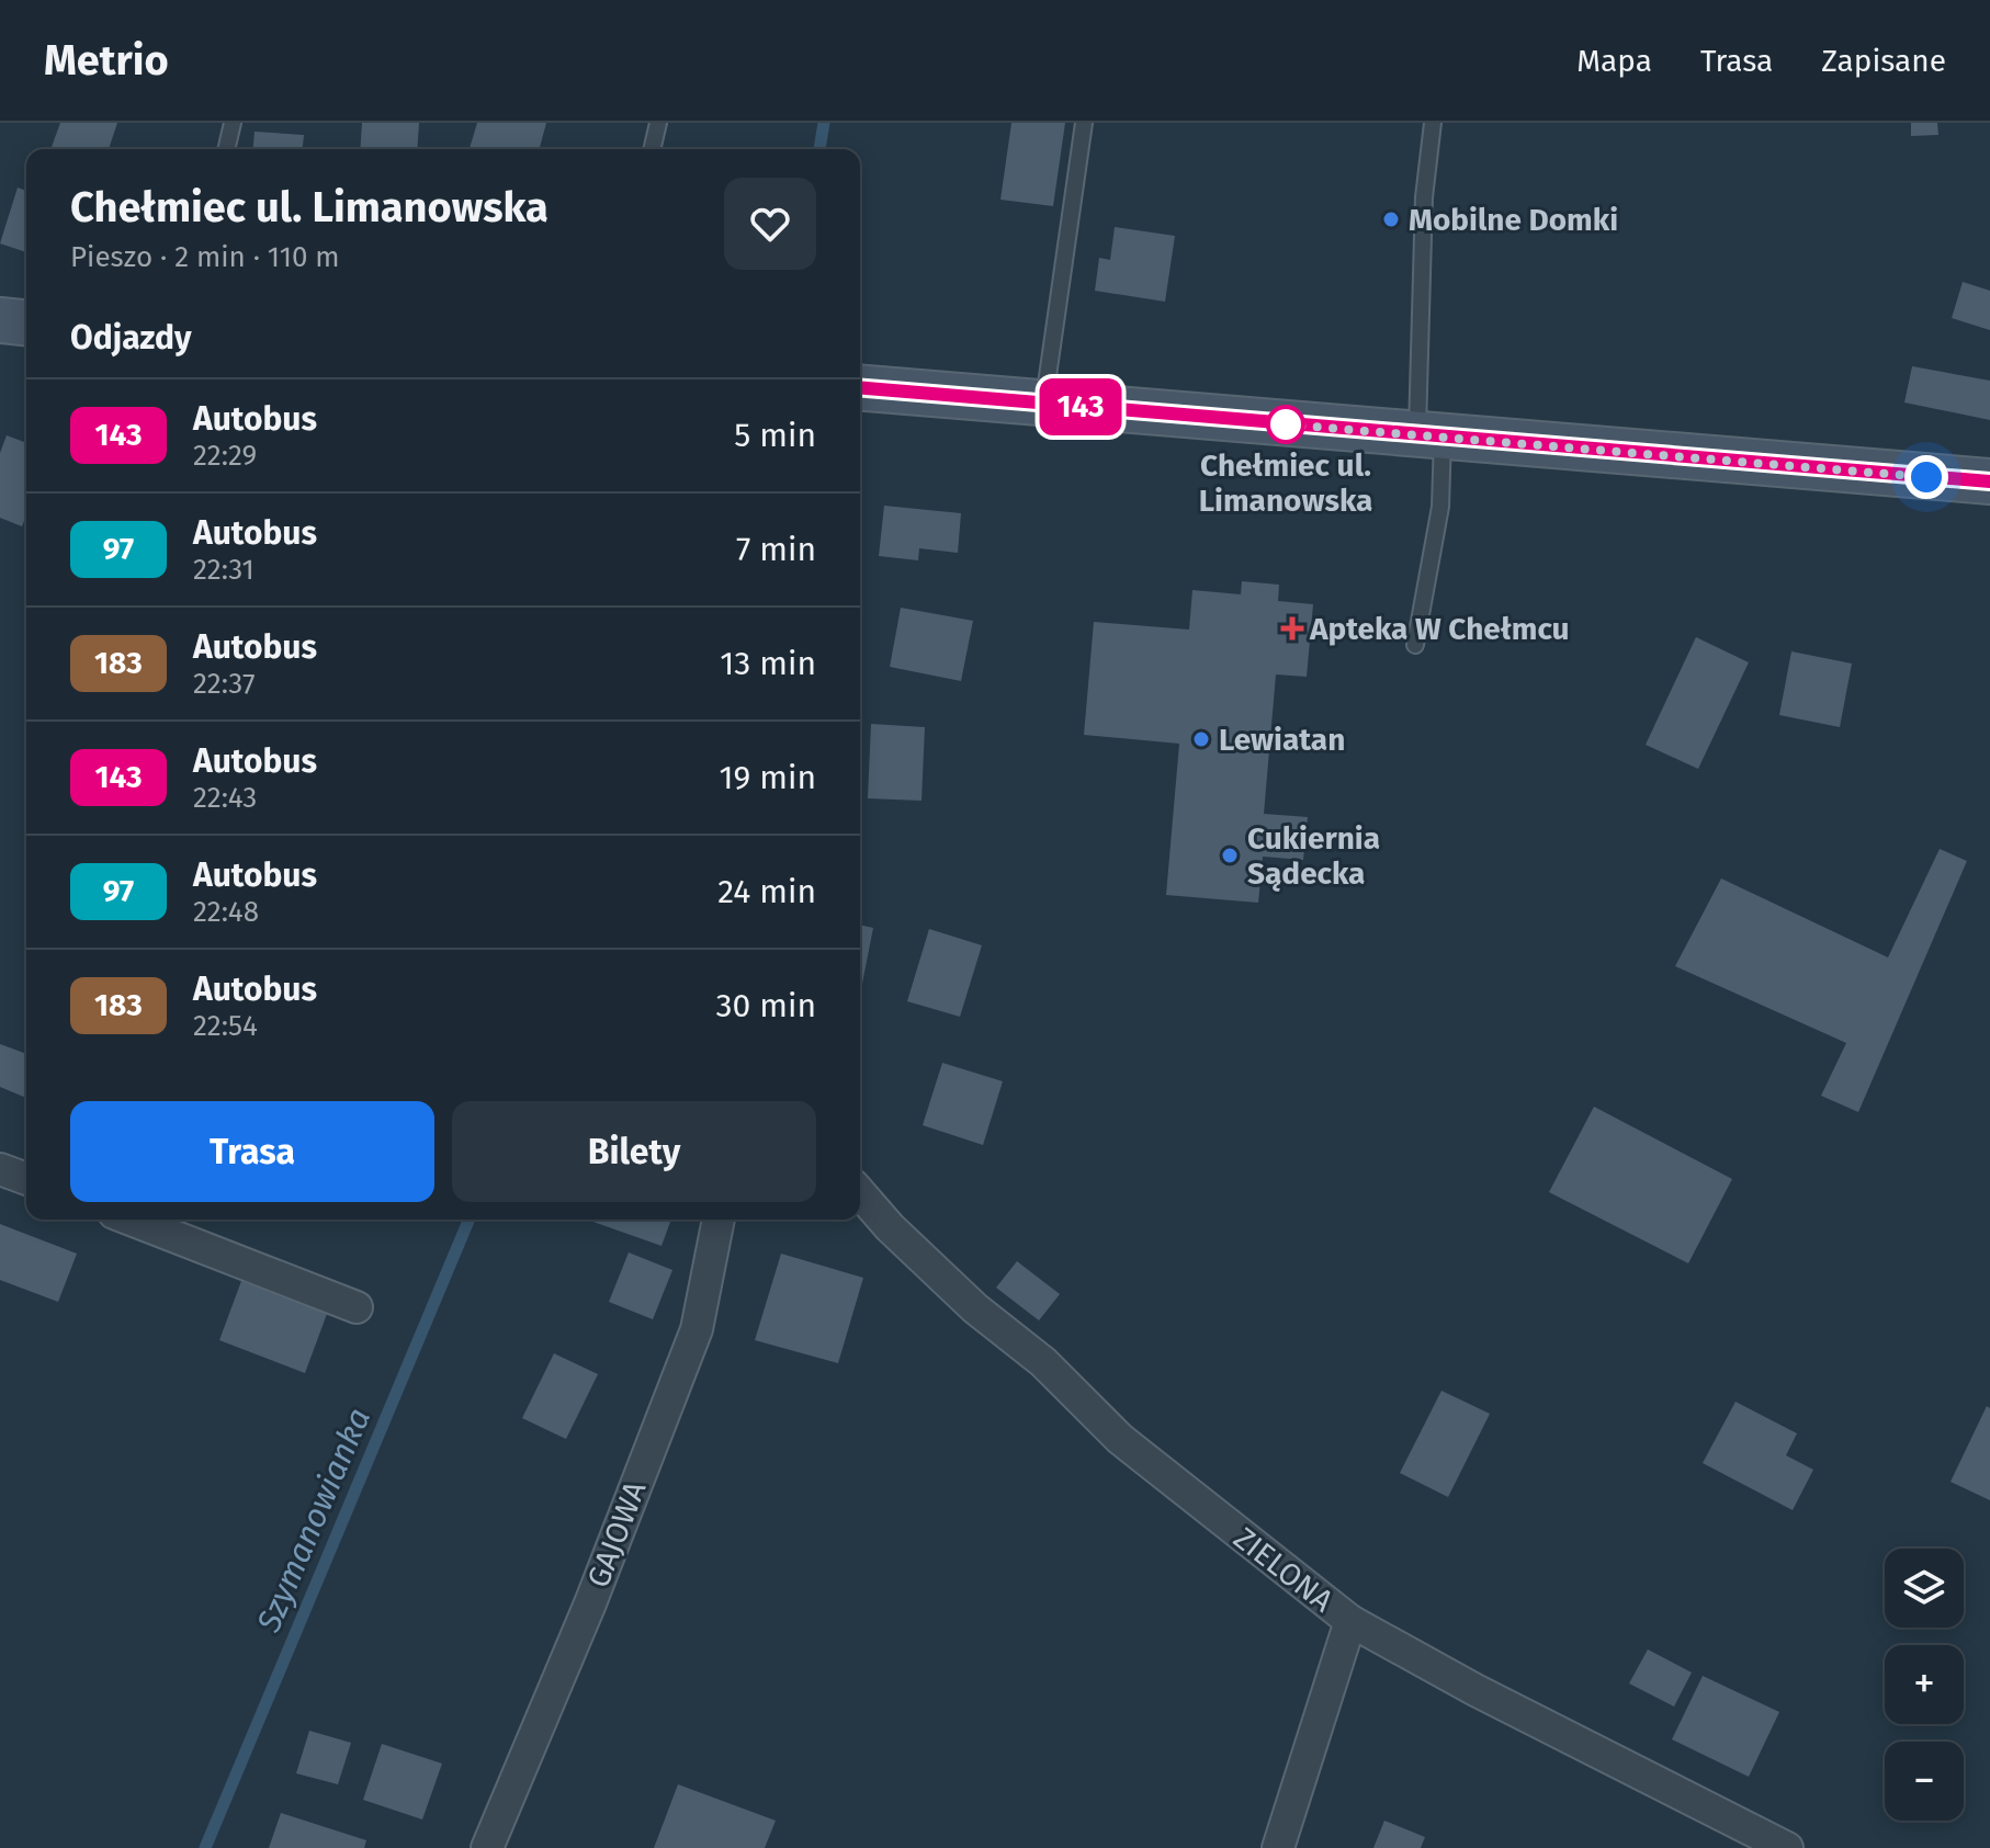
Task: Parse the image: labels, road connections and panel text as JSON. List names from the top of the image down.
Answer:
{
  "streets": {
    "street": ["GAJOWA", "ZIELONA"]
  },
  "water": ["Szymanowianka"],
  "places": {
    "other": [
      "Mobilne Domki",
      "Chełmiec ul. Limanowska",
      "Lewiatan",
      "Cukiernia Sądecka"
    ],
    "health": ["Apteka W Chełmcu"]
  },
  "lines": ["bus line 143"],
  "page": {
    "header": "Metrio",
    "nav": ["Mapa", "Trasa", "Zapisane"],
    "on_map": "143",
    "heading": [
      ["Chełmiec ul. Limanowska", "Pieszo · 2 min · 110 m"],
      "Odjazdy"
    ],
    "list": [
      {
        "mark": "143",
        "name": "Autobus",
        "note": "22:29",
        "value": "5 min"
      },
      {
        "mark": "97",
        "name": "Autobus",
        "note": "22:31",
        "value": "7 min"
      },
      {
        "mark": "183",
        "name": "Autobus",
        "note": "22:37",
        "value": "13 min"
      },
      {
        "mark": "143",
        "name": "Autobus",
        "note": "22:43",
        "value": "19 min"
      },
      {
        "mark": "97",
        "name": "Autobus",
        "note": "22:48",
        "value": "24 min"
      },
      {
        "mark": "183",
        "name": "Autobus",
        "note": "22:54",
        "value": "30 min"
      }
    ],
    "buttons": ["Trasa", "Bilety"],
    "map_buttons": ["+", "−"]
  }
}
